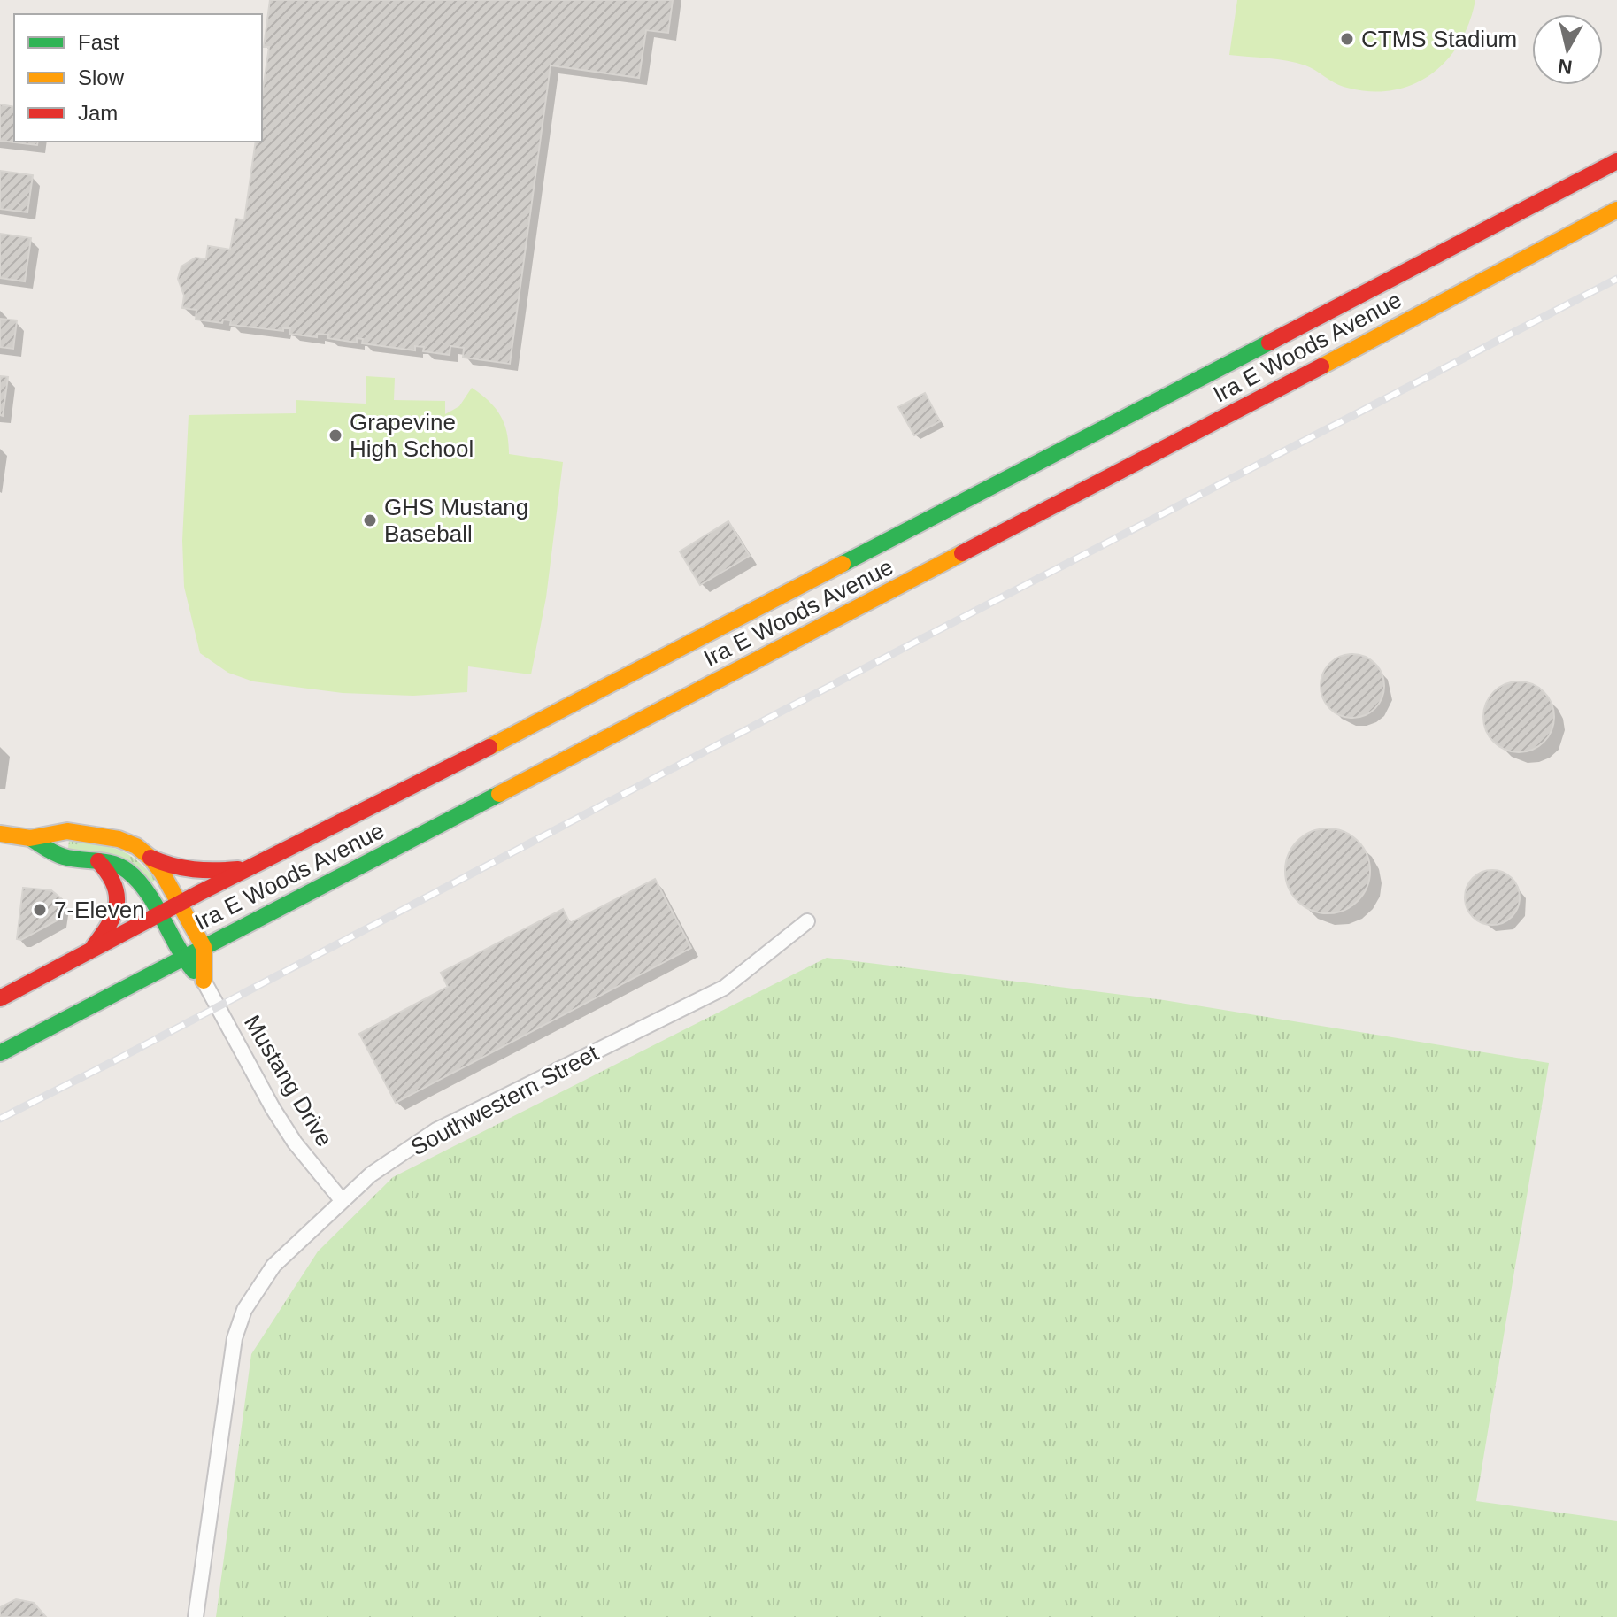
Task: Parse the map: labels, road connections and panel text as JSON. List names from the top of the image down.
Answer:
{
  "streets": {
    "main road": ["Ira E Woods Avenue", "Mustang Drive"],
    "street": ["Southwestern Street"]
  },
  "crossings": [
    ["Ira E Woods Avenue", "Mustang Drive"],
    ["Mustang Drive", "Southwestern Street"]
  ],
  "places": [
    "CTMS Stadium",
    "Grapevine High School",
    "GHS Mustang Baseball",
    "7-Eleven"
  ],
  "legend": ["Fast", "Slow", "Jam"],
  "north": "bottom"
}
